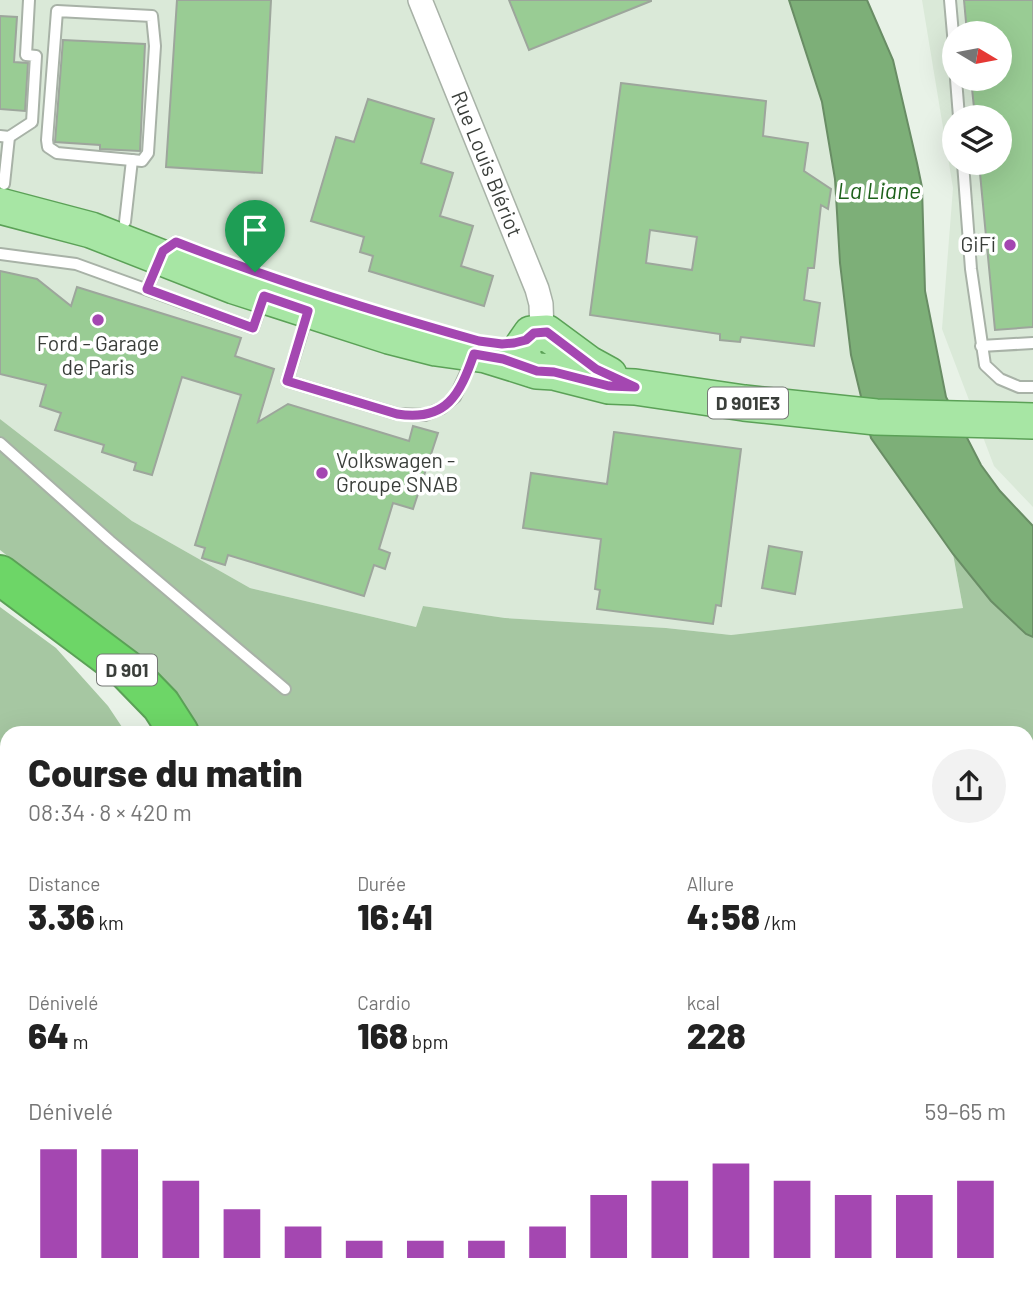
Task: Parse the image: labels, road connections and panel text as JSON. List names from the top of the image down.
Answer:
{
  "streets": {
    "highway": ["D 901"],
    "main road": ["D 901E3"],
    "street": ["Rue Louis Blériot"]
  },
  "crossings": [
    ["Rue Louis Blériot", "D 901E3"]
  ],
  "water": ["La Liane"],
  "places": ["GiFi", "Ford - Garage de Paris", "Volkswagen - Groupe SNAB"],
  "north": "right",
  "page": {
    "heading": ["Course du matin", "08:34 · 8 × 420 m"],
    "stats": [
      ["Distance", "3.36 km"],
      ["Durée", "16:41"],
      ["Allure", "4:58 /km"],
      ["Dénivelé", "64 m"],
      ["Cardio", "168 bpm"],
      ["kcal", "228"]
    ],
    "chart": ["Dénivelé", "59–65 m"]
  }
}
